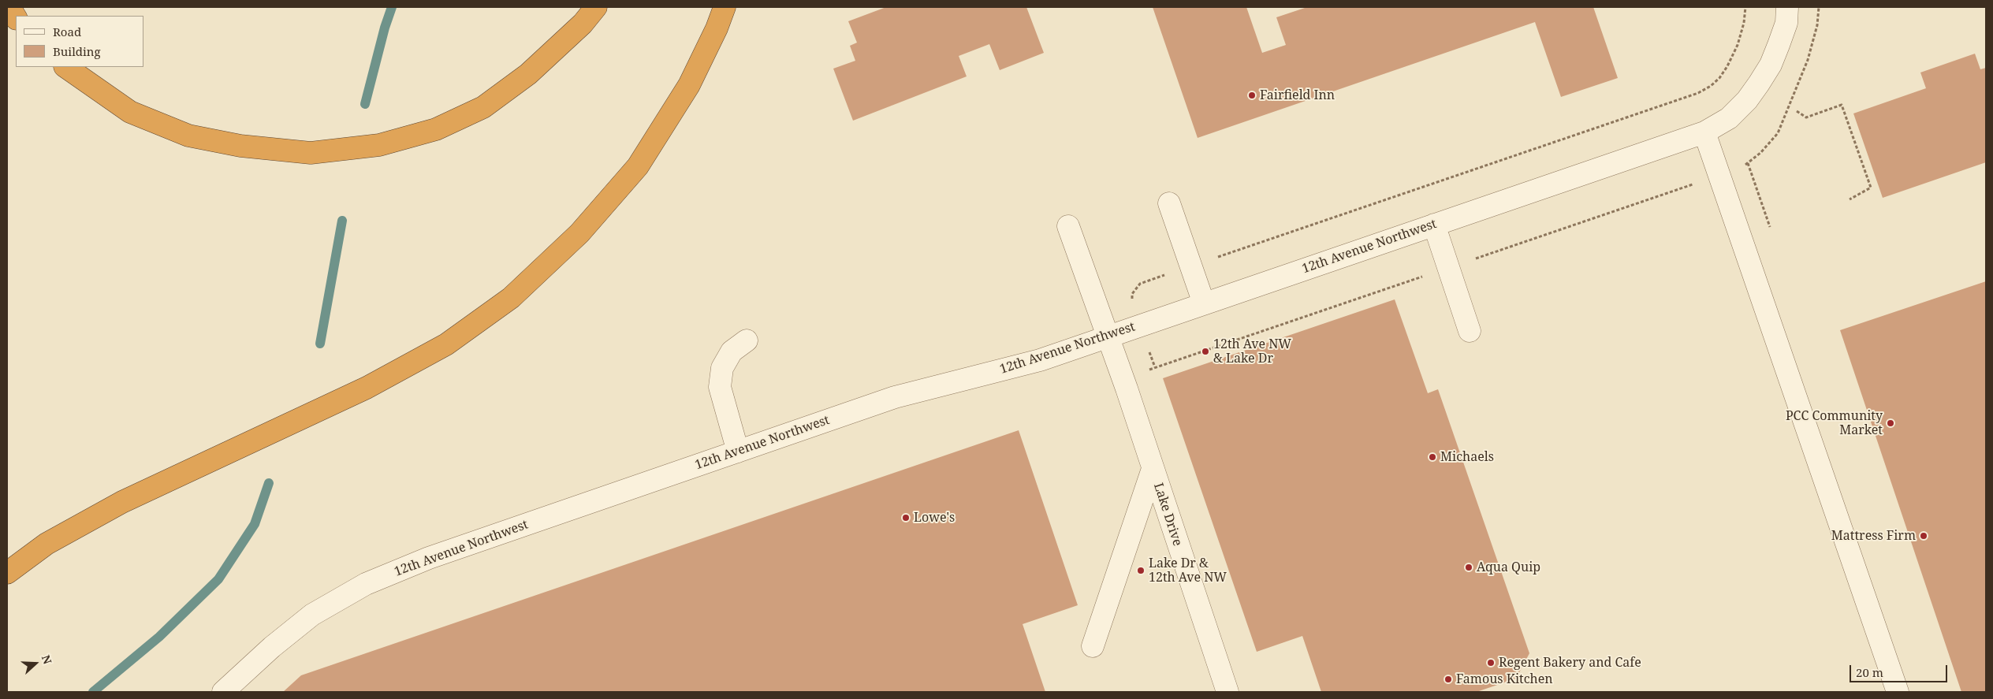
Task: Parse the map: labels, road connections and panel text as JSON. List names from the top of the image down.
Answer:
{
  "streets": {
    "street": ["12th Avenue Northwest", "Lake Drive"]
  },
  "crossings": [
    ["12th Avenue Northwest", "Lake Drive"]
  ],
  "places": [
    "Fairfield Inn",
    "12th Ave NW & Lake Dr",
    "PCC Community Market",
    "Michaels",
    "Lowe's",
    "Mattress Firm",
    "Aqua Quip",
    "Lake Dr & 12th Ave NW",
    "Regent Bakery and Cafe",
    "Famous Kitchen"
  ],
  "legend": ["Road", "Building"],
  "scale_bar": "20 m",
  "north": "right"
}
